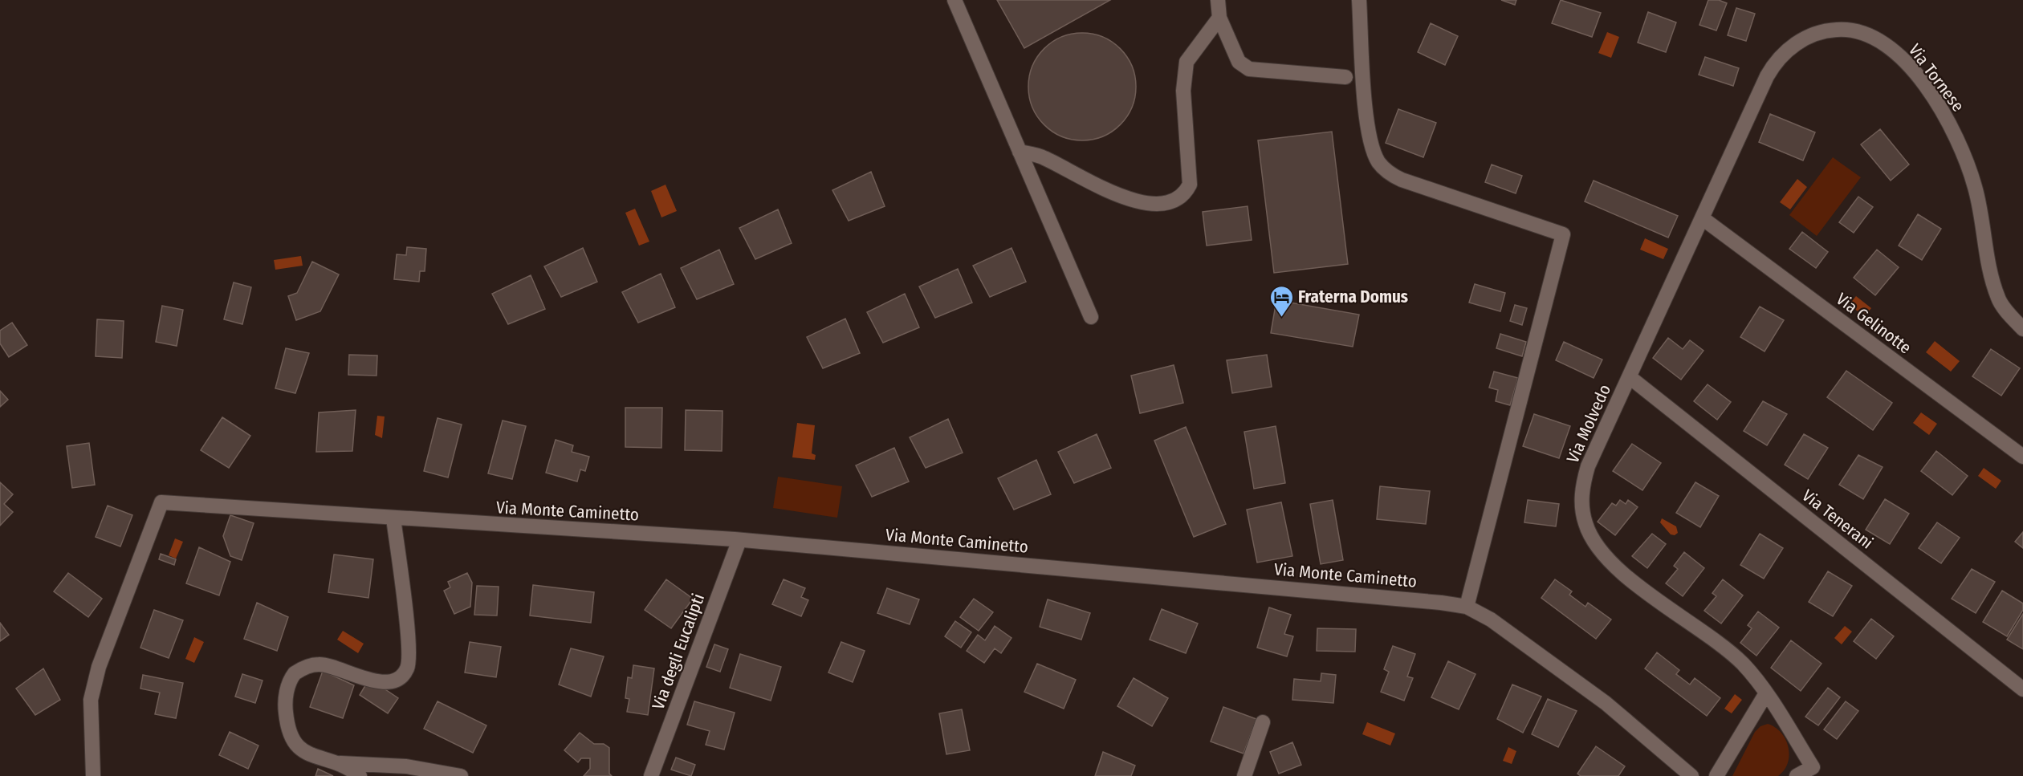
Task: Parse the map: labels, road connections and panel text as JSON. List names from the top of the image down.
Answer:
{
  "streets": {
    "street": [
      "Via Tornese",
      "Via Gelinotte",
      "Via Molvedo",
      "Via Monte Caminetto",
      "Via Tenerani",
      "Via degli Eucalipti"
    ]
  },
  "crossings": [
    ["Via Tornese", "Via Gelinotte"],
    ["Via Tornese", "Via Molvedo"],
    ["Via Gelinotte", "Via Molvedo"],
    ["Via Molvedo", "Via Tenerani"],
    ["Via Monte Caminetto", "Via degli Eucalipti"]
  ],
  "places": {
    "hotel": ["Fraterna Domus"]
  }
}
